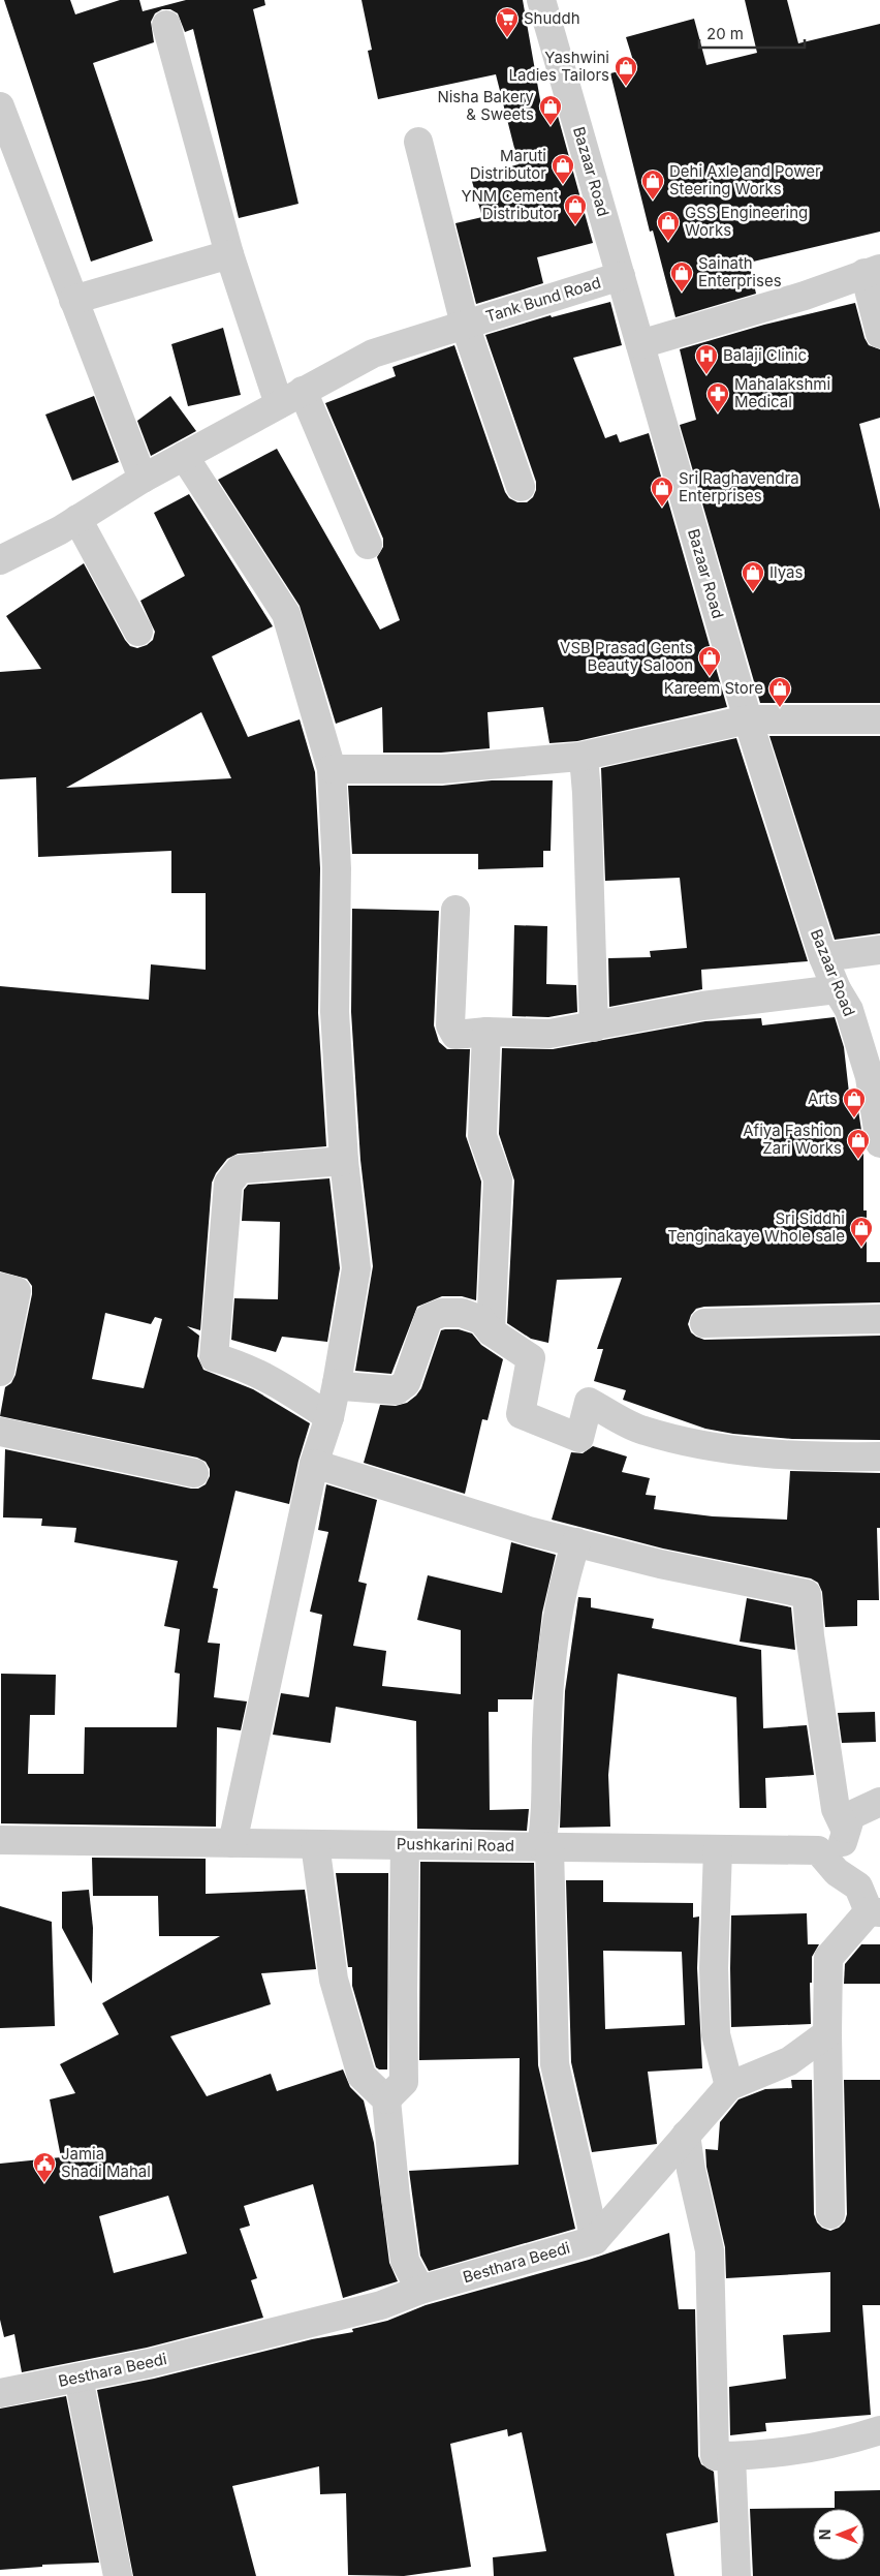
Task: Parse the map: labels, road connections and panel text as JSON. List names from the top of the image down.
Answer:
{
  "streets": {
    "street": [
      "Bazaar Road",
      "Tank Bund Road",
      "Pushkarini Road",
      "Besthara Beedi"
    ]
  },
  "crossings": [
    ["Bazaar Road", "Tank Bund Road"]
  ],
  "places": {
    "supermarket": ["Shuddh"],
    "shop": [
      "Yashwini Ladies Tailors",
      "Nisha Bakery & Sweets",
      "Maruti Distributor",
      "Dehi Axle and Power Steering Works",
      "YNM Cement Distributor",
      "GSS Engineering Works",
      "Sainath Enterprises",
      "Sri Raghavendra Enterprises",
      "Ilyas",
      "VSB Prasad Gents Beauty Saloon",
      "Kareem Store",
      "Arts",
      "Afiya Fashion Zari Works",
      "Sri Siddhi Tenginakaye Whole sale"
    ],
    "hospital": ["Balaji Clinic"],
    "pharmacy": ["Mahalakshmi Medical"],
    "public building": ["Jamia Shadi Mahal"]
  },
  "scale_bar": "20 m",
  "north": "left"
}
